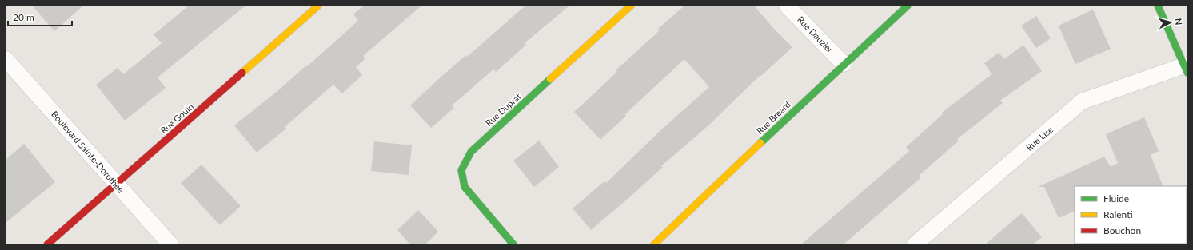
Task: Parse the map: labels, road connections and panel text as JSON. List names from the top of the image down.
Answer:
{
  "streets": {
    "street": [
      "Rue Dauzier",
      "Rue Duprat",
      "Rue Breard",
      "Rue Gouin",
      "Rue Lise",
      "Boulevard Sainte-Dorothée"
    ]
  },
  "crossings": [
    ["Rue Dauzier", "Rue Breard"],
    ["Rue Gouin", "Boulevard Sainte-Dorothée"]
  ],
  "legend": ["Fluide", "Ralenti", "Bouchon"],
  "scale_bar": "20 m",
  "north": "right"
}
